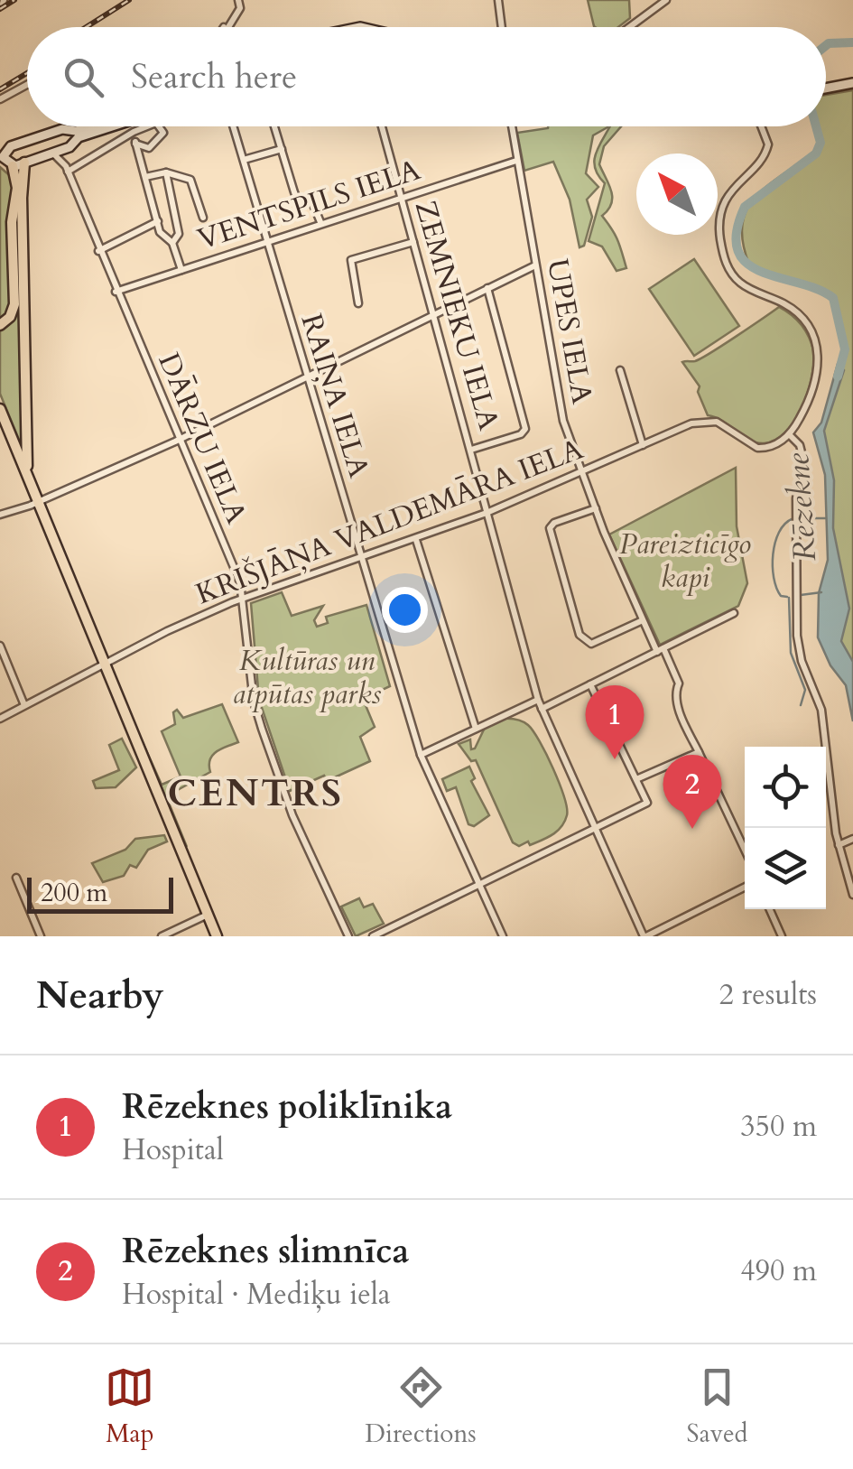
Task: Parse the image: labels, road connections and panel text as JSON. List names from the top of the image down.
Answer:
{
  "streets": {
    "street": [
      "VENTSPILS IELA",
      "ZEMNIEKU IELA",
      "UPES IELA",
      "RAIŅA IELA",
      "DĀRZU IELA",
      "KRIŠJĀŅA VALDEMĀRA IELA"
    ]
  },
  "crossings": [
    ["VENTSPILS IELA", "ZEMNIEKU IELA"],
    ["VENTSPILS IELA", "UPES IELA"],
    ["VENTSPILS IELA", "RAIŅA IELA"],
    ["VENTSPILS IELA", "DĀRZU IELA"],
    ["ZEMNIEKU IELA", "KRIŠJĀŅA VALDEMĀRA IELA"],
    ["UPES IELA", "KRIŠJĀŅA VALDEMĀRA IELA"],
    ["RAIŅA IELA", "KRIŠJĀŅA VALDEMĀRA IELA"],
    ["DĀRZU IELA", "KRIŠJĀŅA VALDEMĀRA IELA"]
  ],
  "districts": ["CENTRS"],
  "water": ["Rēzekne"],
  "parks": ["Pareizticīgo kapi", "Kultūras un atpūtas parks"],
  "scale_bar": "200 m",
  "north": "top left",
  "page": {
    "search": "Search here",
    "pins": ["1", "2"],
    "scale": "200 m",
    "heading": ["Nearby", "2 results"],
    "list": [
      {
        "mark": "1",
        "name": "Rēzeknes poliklīnika",
        "note": "Hospital",
        "value": "350 m"
      },
      {
        "mark": "2",
        "name": "Rēzeknes slimnīca",
        "note": "Hospital · Mediķu iela",
        "value": "490 m"
      }
    ],
    "nav": ["Map", "Directions", "Saved"]
  }
}
